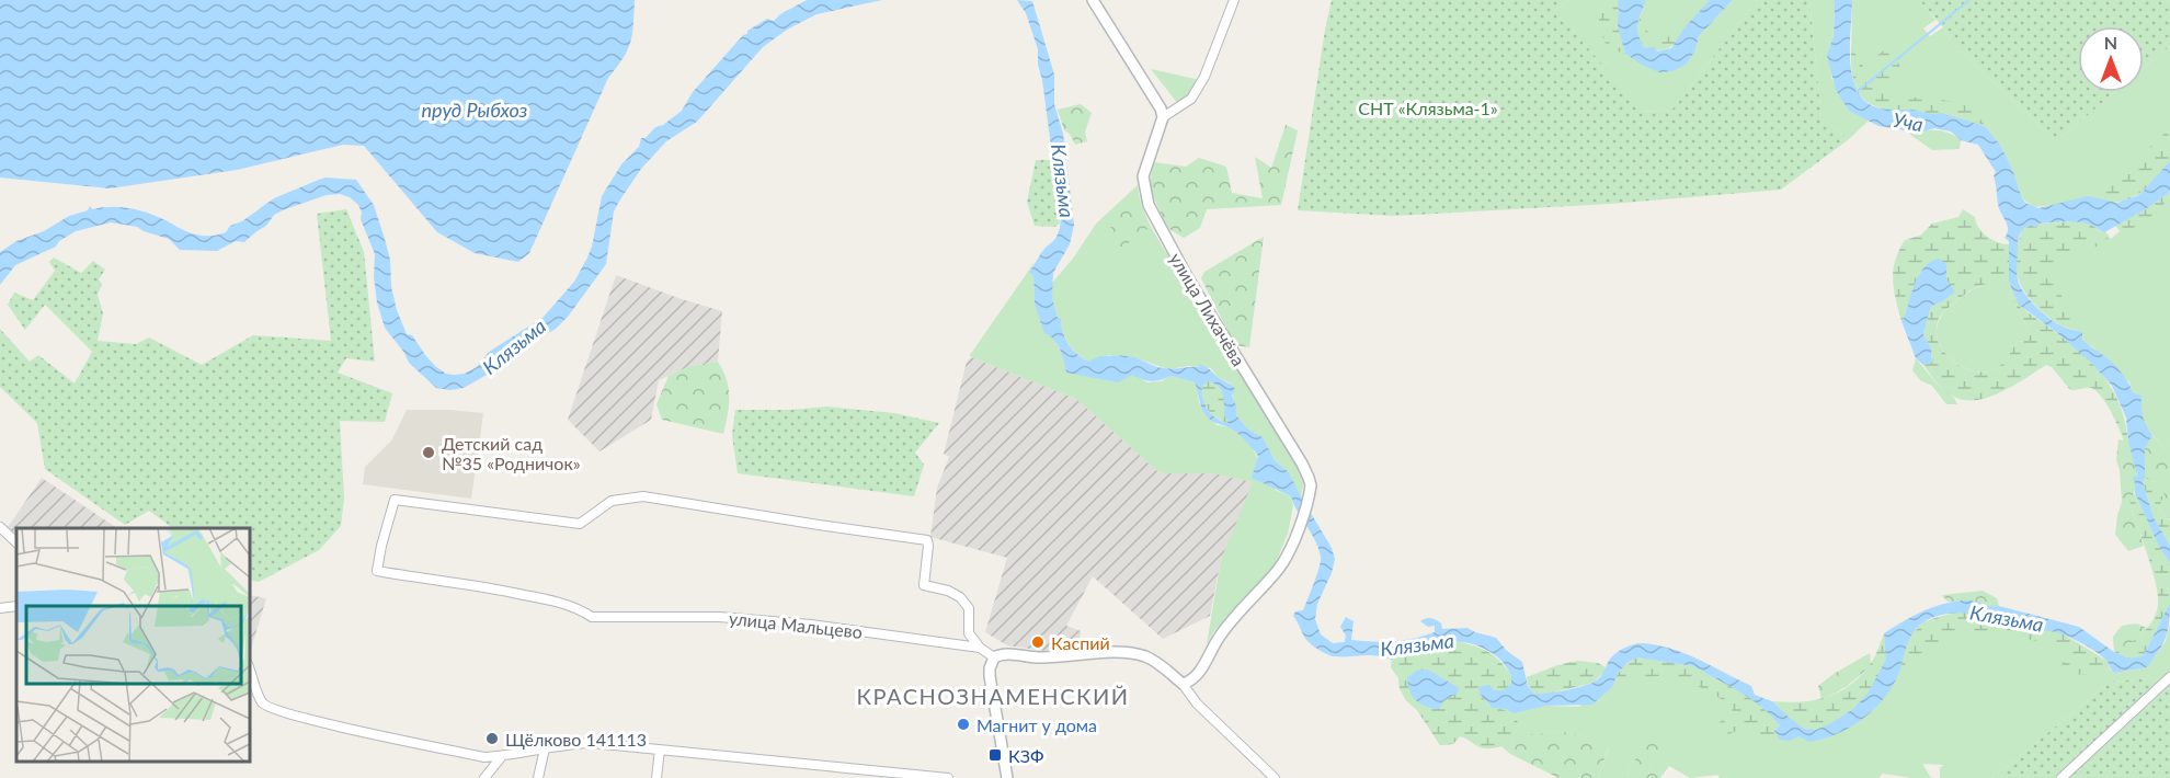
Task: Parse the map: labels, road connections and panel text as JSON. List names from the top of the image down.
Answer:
{
  "streets": {
    "street": ["улица Лихачёва", "улица Мальцево"]
  },
  "districts": ["КРАСНОЗНАМЕНСКИЙ"],
  "water": ["пруд Рыбхоз", "Уча", "Клязьма"],
  "parks": ["СНТ «Клязьма-1»"],
  "places": {
    "other": [
      "Детский сад №35 «Родничок»",
      "Каспий",
      "Магнит у дома",
      "Щёлково 141113"
    ],
    "transit": ["КЗФ"]
  },
  "north": "top"
}
